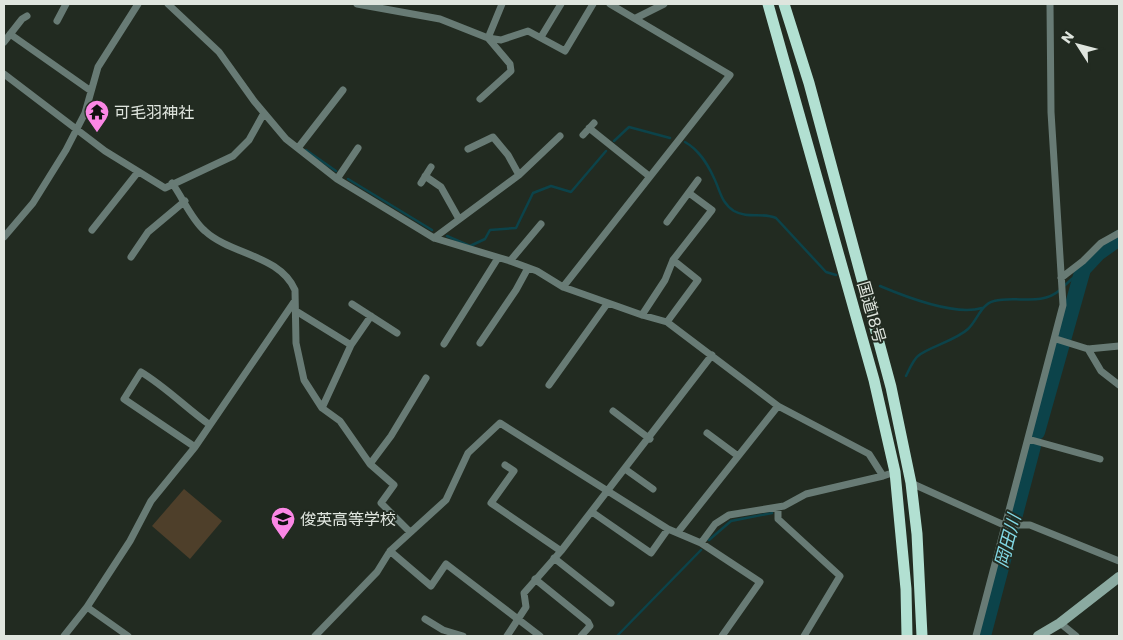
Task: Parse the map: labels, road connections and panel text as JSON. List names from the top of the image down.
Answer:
{
  "streets": {
    "highway": ["国道18号"]
  },
  "water": ["岡田川"],
  "places": {
    "temple": ["可毛羽神社"],
    "school or university": ["俊英高等学校"]
  },
  "north": "top left"
}
